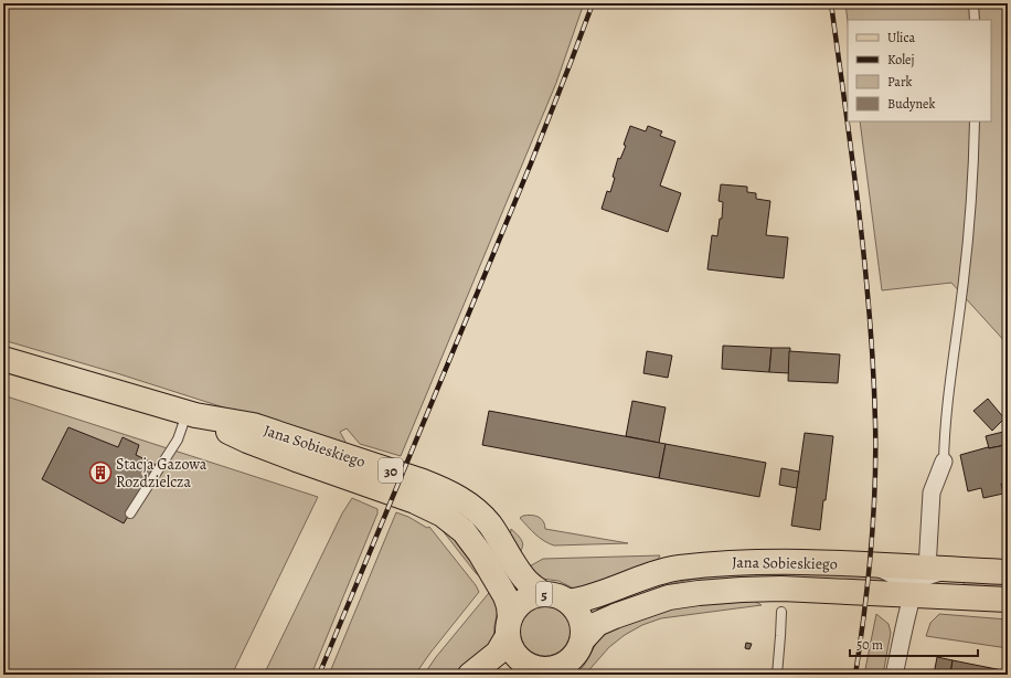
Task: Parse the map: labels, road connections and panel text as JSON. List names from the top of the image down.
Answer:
{
  "streets": {
    "main road": ["Jana Sobieskiego", "30", "5"]
  },
  "crossings": [
    ["Jana Sobieskiego", "5"]
  ],
  "places": {
    "building": ["Stacja Gazowa Rozdzielcza"]
  },
  "legend": [
    "Ulica",
    "Kolej",
    "Park",
    "Budynek"
  ],
  "scale_bar": "50 m"
}
